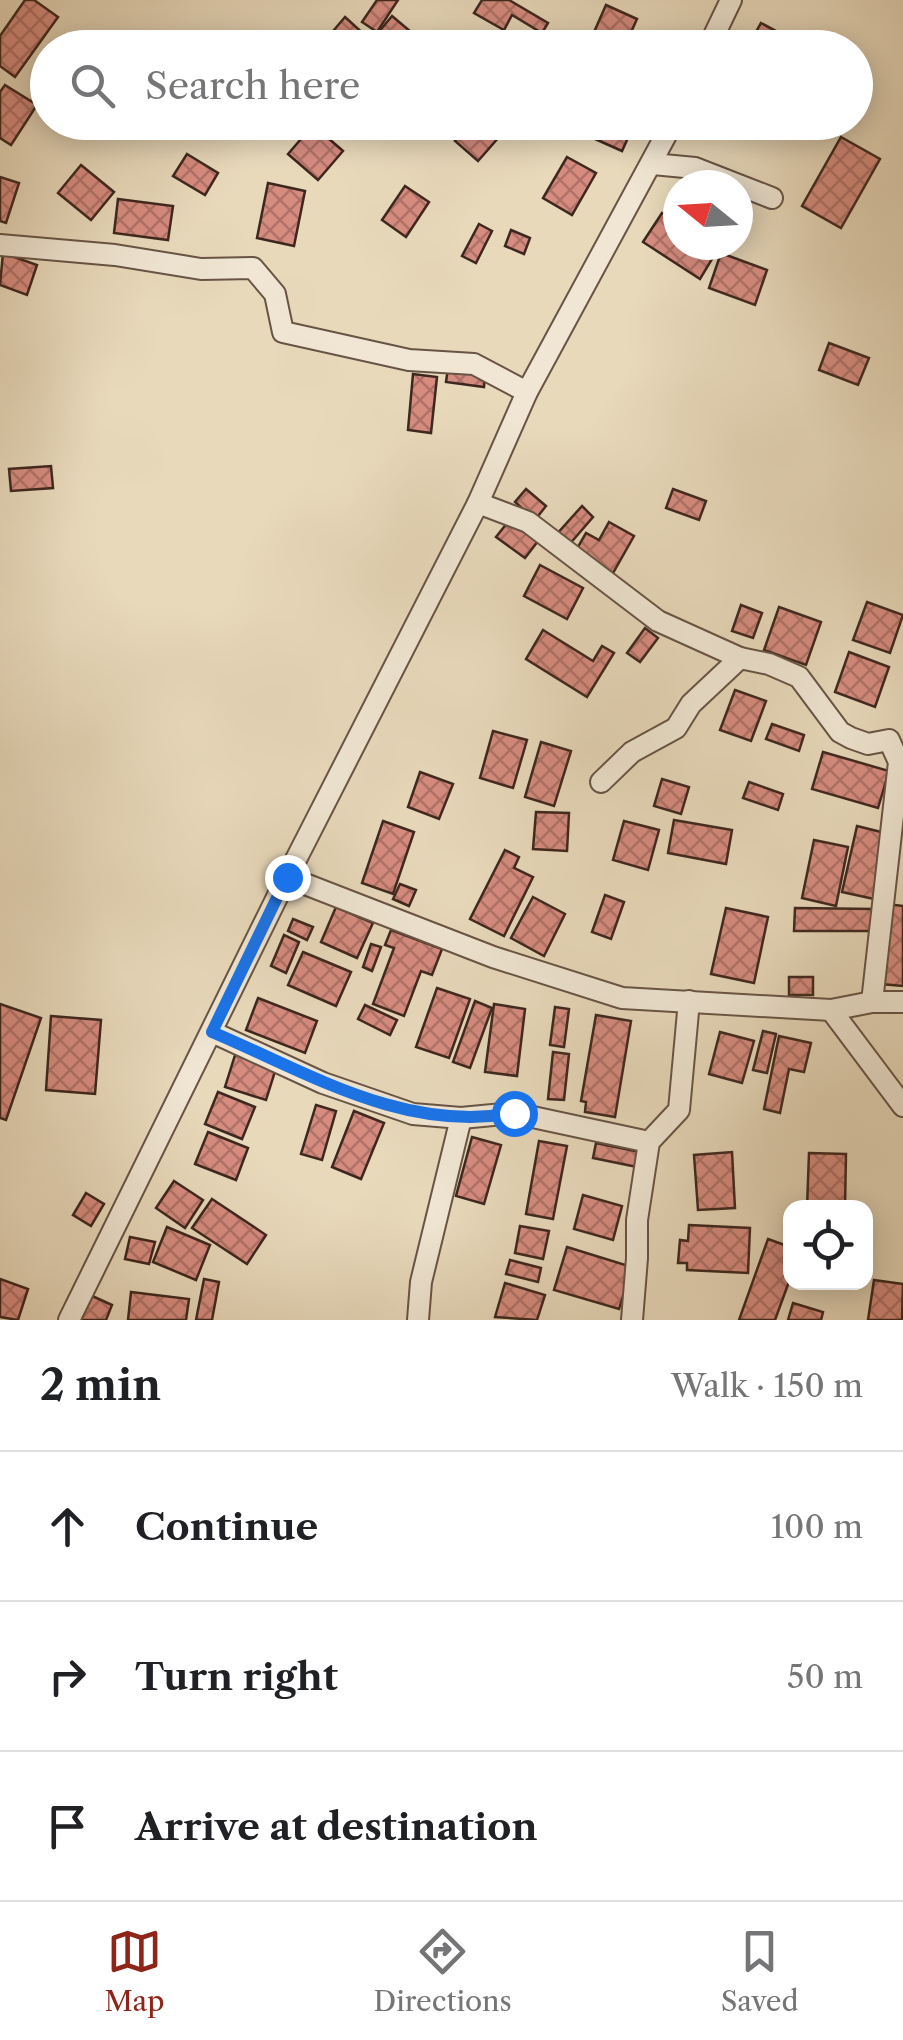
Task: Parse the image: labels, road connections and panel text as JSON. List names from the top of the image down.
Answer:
{
  "north": "left",
  "page": {
    "search": "Search here",
    "heading": ["2 min", "Walk · 150 m"],
    "list": [
      ["Continue", "100 m"],
      ["Turn right", "50 m"],
      "Arrive at destination"
    ],
    "nav": ["Map", "Directions", "Saved"]
  }
}
